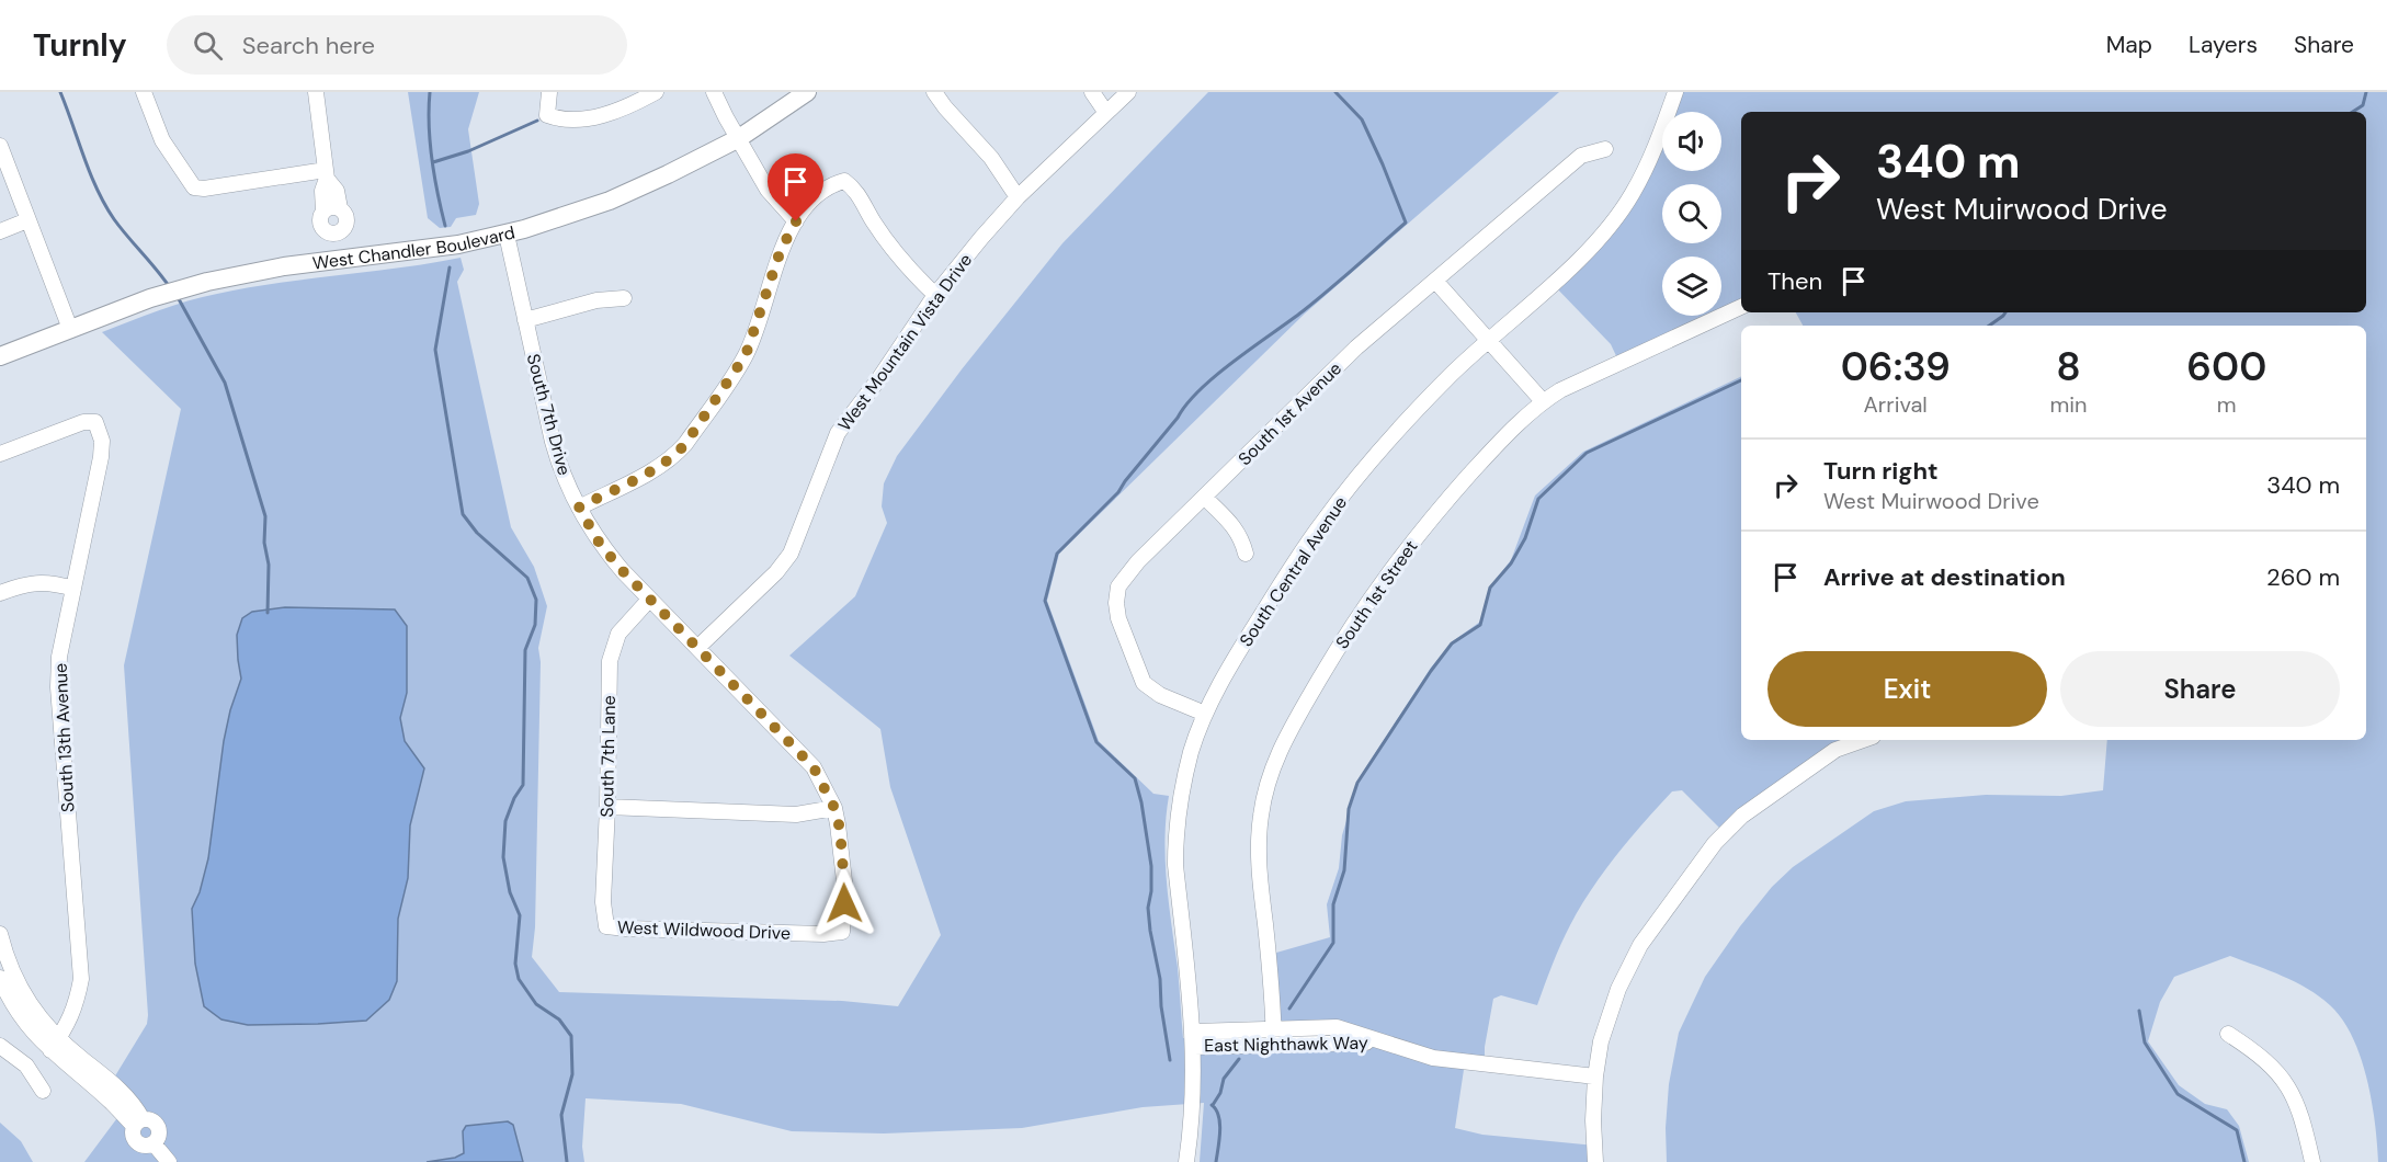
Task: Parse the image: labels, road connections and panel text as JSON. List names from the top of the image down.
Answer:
{
  "streets": {
    "main road": ["West Chandler Boulevard"],
    "street": [
      "West Mountain Vista Drive",
      "South 1st Avenue",
      "South 7th Drive",
      "South Central Avenue",
      "South 1st Street",
      "South 13th Avenue",
      "South 7th Lane",
      "West Wildwood Drive",
      "East Nighthawk Way"
    ]
  },
  "crossings": [
    ["West Chandler Boulevard", "South 7th Drive"],
    ["West Mountain Vista Drive", "South 7th Drive"],
    ["South 1st Avenue", "South Central Avenue"],
    ["South 7th Drive", "South 7th Lane"],
    ["South 7th Drive", "West Wildwood Drive"],
    ["South Central Avenue", "East Nighthawk Way"],
    ["South 1st Street", "East Nighthawk Way"],
    ["South 7th Lane", "West Wildwood Drive"]
  ],
  "page": {
    "header": "Turnly",
    "search": "Search here",
    "nav": ["Map", "Layers", "Share"],
    "turn": ["340 m", "West Muirwood Drive"],
    "then": "Then",
    "eta": [
      "06:39",
      "Arrival",
      "8",
      "min",
      "600",
      "m"
    ],
    "list": [
      {
        "name": "Turn right",
        "note": "West Muirwood Drive",
        "value": "340 m"
      },
      {
        "name": "Arrive at destination",
        "value": "260 m"
      }
    ],
    "buttons": ["Exit", "Share"]
  }
}
